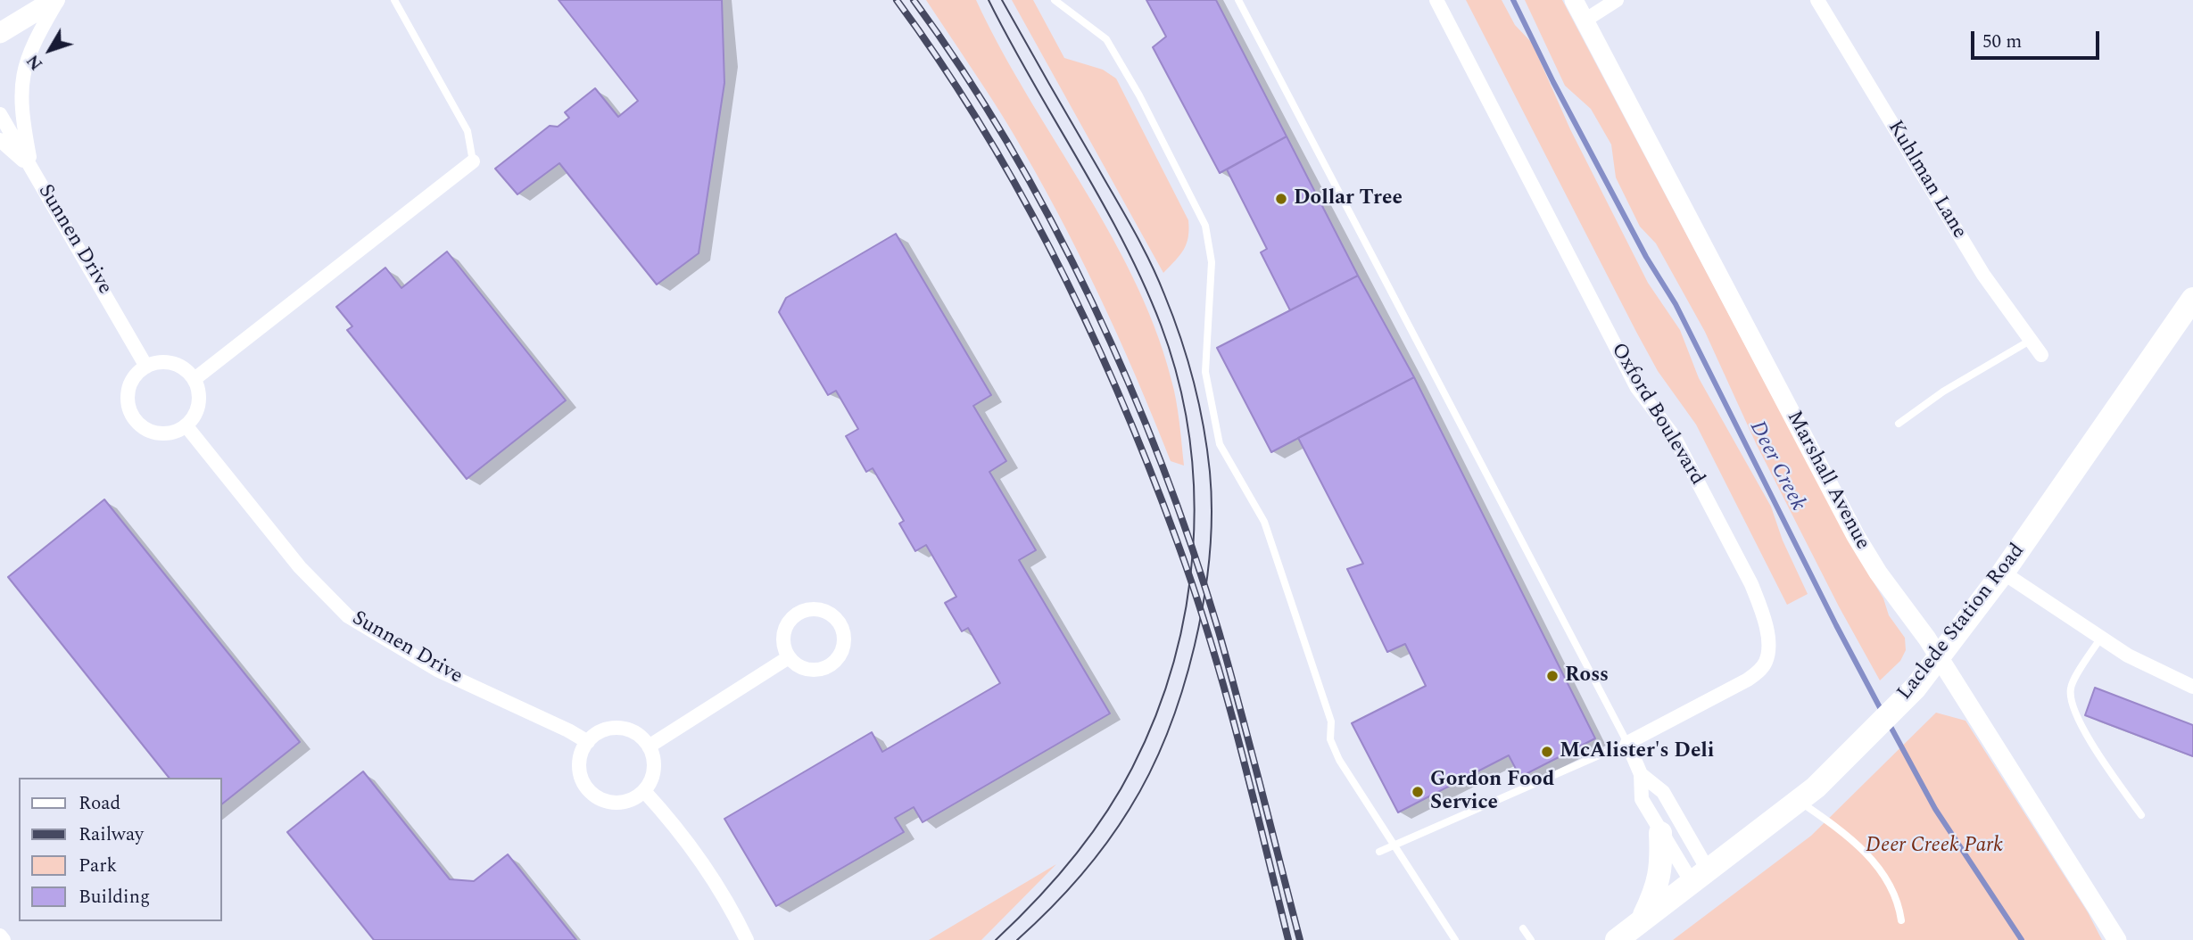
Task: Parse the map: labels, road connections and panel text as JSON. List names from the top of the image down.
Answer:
{
  "streets": {
    "main road": ["Laclede Station Road"],
    "street": [
      "Kuhlman Lane",
      "Sunnen Drive",
      "Oxford Boulevard",
      "Marshall Avenue"
    ]
  },
  "crossings": [
    ["Marshall Avenue", "Laclede Station Road"]
  ],
  "water": ["Deer Creek"],
  "parks": ["Deer Creek Park"],
  "places": [
    "Dollar Tree",
    "Ross",
    "McAlister's Deli",
    "Gordon Food Service"
  ],
  "legend": [
    "Road",
    "Railway",
    "Park",
    "Building"
  ],
  "scale_bar": "50 m",
  "north": "bottom left"
}
